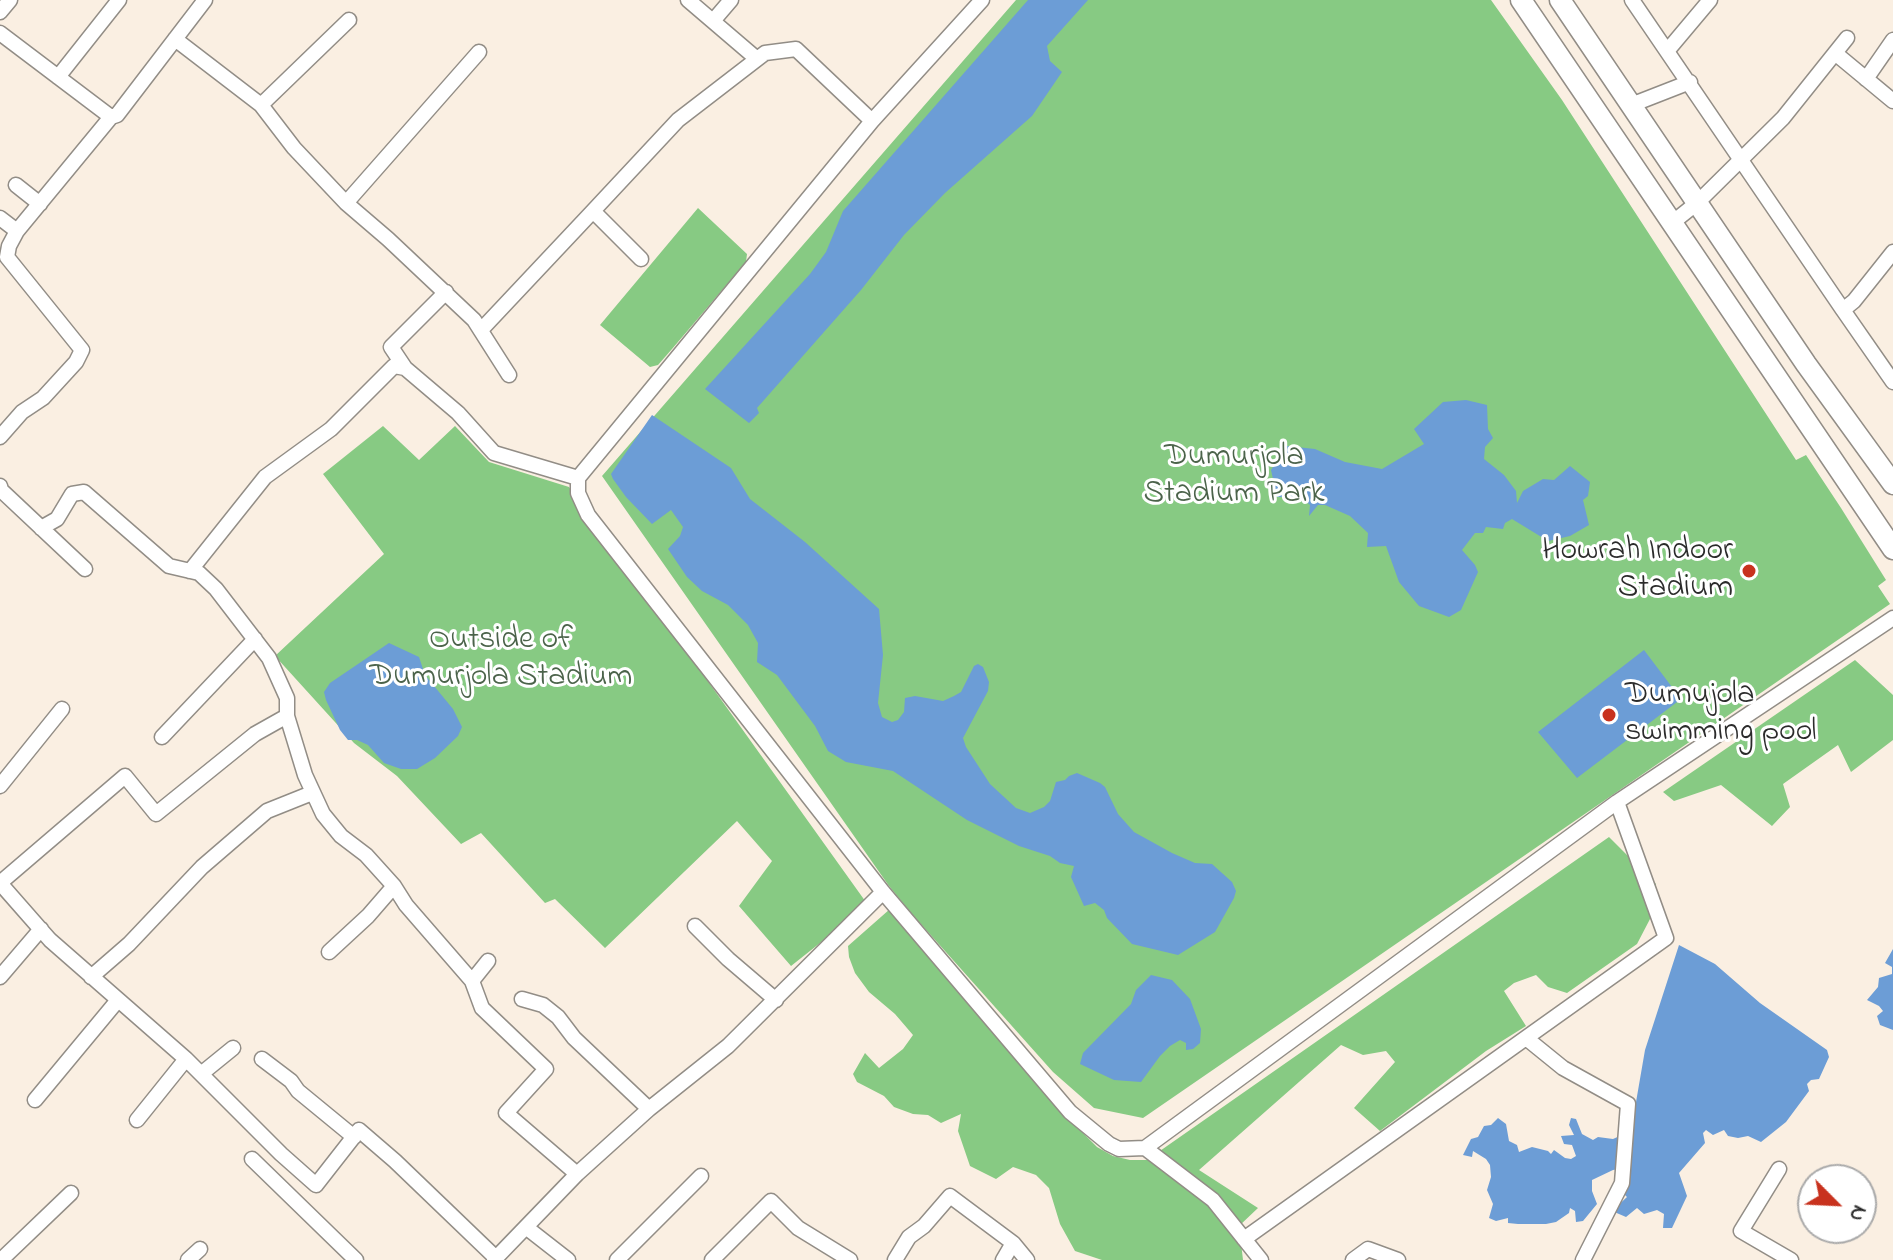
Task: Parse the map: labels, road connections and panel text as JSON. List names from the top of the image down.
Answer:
{
  "parks": ["Dumurjola Stadium Park", "Outside of Dumurjola Stadium"],
  "places": ["Howrah Indoor Stadium", "Dumujola swimming pool"],
  "north": "bottom right"
}
